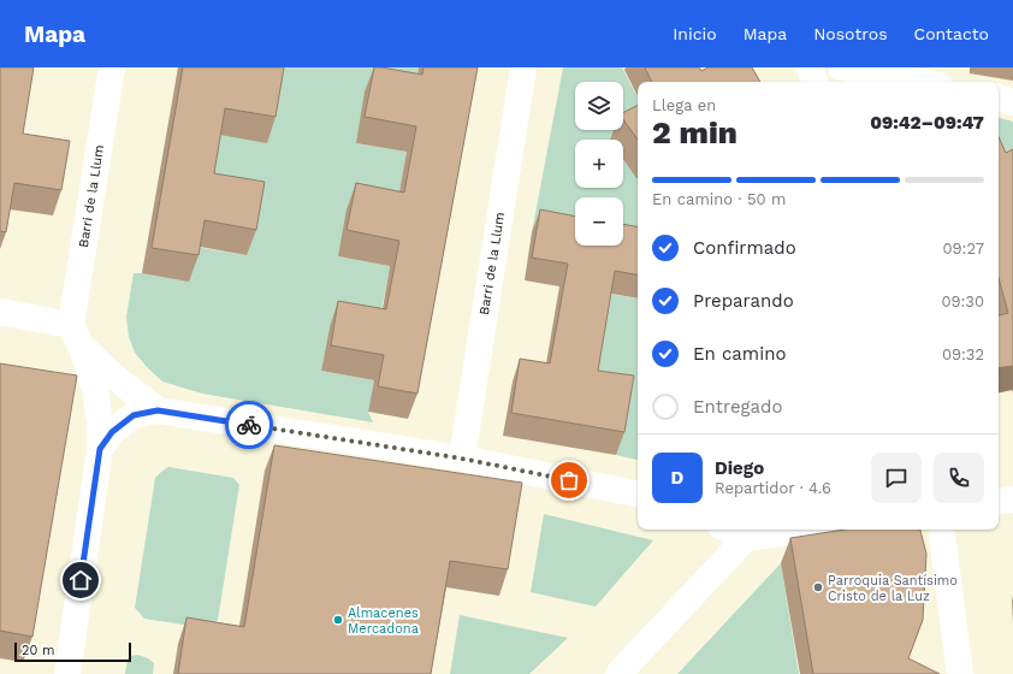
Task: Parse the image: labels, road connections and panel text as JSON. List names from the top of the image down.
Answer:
{
  "streets": {
    "street": ["Barri de la Llum"]
  },
  "places": ["Parroquia Santísimo Cristo de la Luz", "Almacenes Mercadona"],
  "scale_bar": "20 m",
  "page": {
    "header": "Mapa",
    "nav": [
      "Inicio",
      "Mapa",
      "Nosotros",
      "Contacto"
    ],
    "map_buttons": ["+", "−"],
    "heading": ["2 min", "Llega en", "09:42–09:47"],
    "panel": ["Diego", "Repartidor · 4.6"],
    "bar": "En camino · 50 m",
    "list": [
      ["Confirmado", "09:27"],
      ["Preparando", "09:30"],
      ["En camino", "09:32"],
      "Entregado"
    ],
    "round": "D",
    "scale": "20 m"
  }
}
